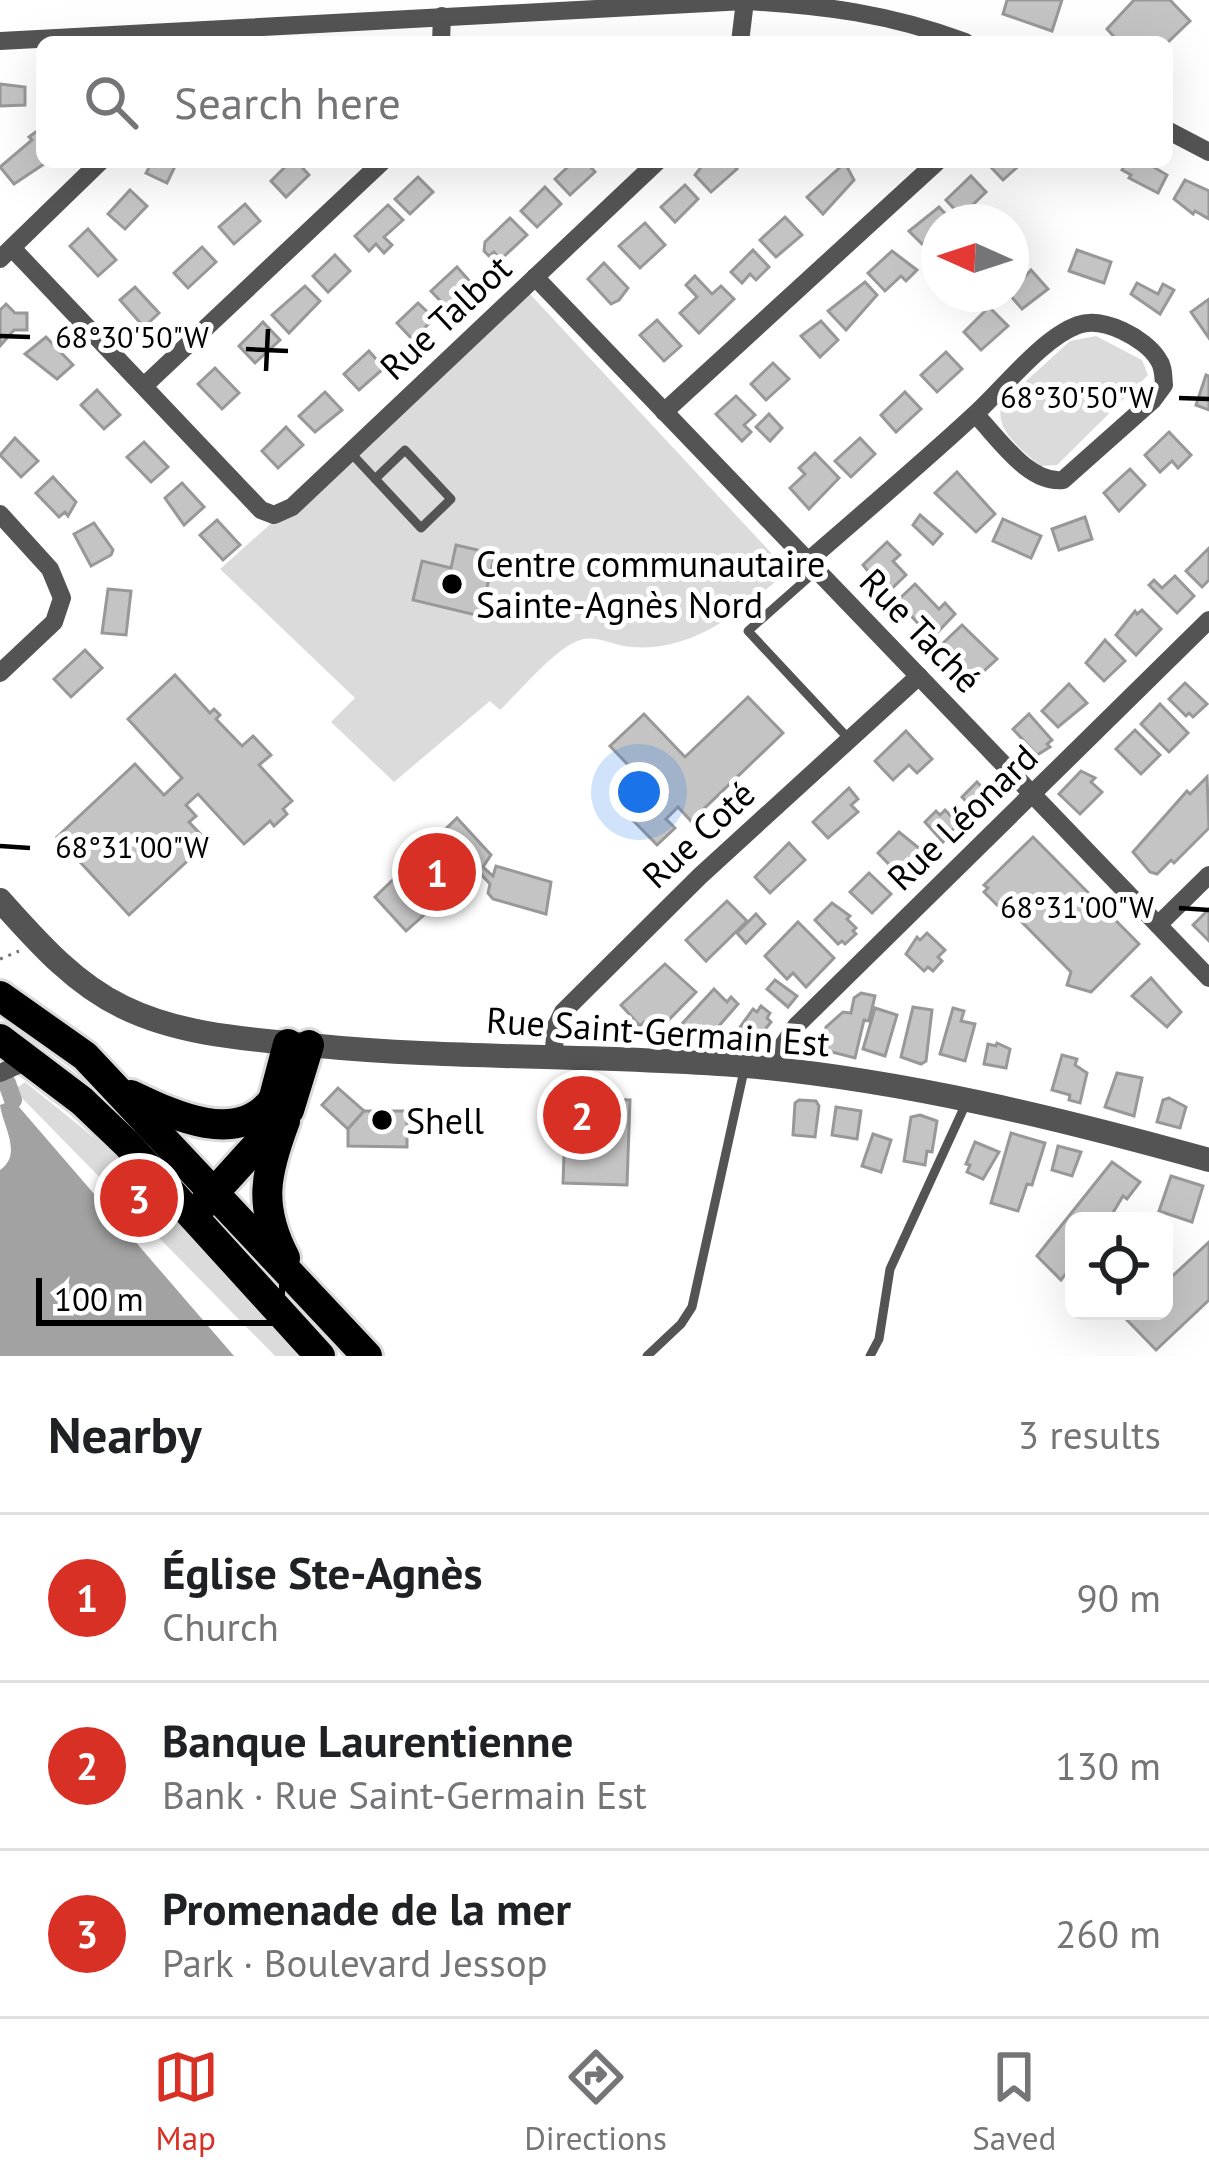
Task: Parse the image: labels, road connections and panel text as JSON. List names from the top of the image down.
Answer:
{
  "streets": {
    "street": [
      "Rue Talbot",
      "Rue Taché",
      "Rue Léonard",
      "Rue Coté",
      "Rue Saint-Germain Est"
    ]
  },
  "crossings": [
    ["Rue Talbot", "Rue Taché"],
    ["Rue Taché", "Rue Léonard"],
    ["Rue Taché", "Rue Coté"],
    ["Rue Léonard", "Rue Saint-Germain Est"],
    ["Rue Coté", "Rue Saint-Germain Est"]
  ],
  "places": ["Centre communautaire Sainte-Agnès Nord", "Shell"],
  "scale_bar": "100 m",
  "north": "left",
  "page": {
    "search": "Search here",
    "pins": ["1", "2", "3"],
    "scale": "100 m",
    "heading": ["Nearby", "3 results"],
    "list": [
      {
        "mark": "1",
        "name": "Église Ste-Agnès",
        "note": "Church",
        "value": "90 m"
      },
      {
        "mark": "2",
        "name": "Banque Laurentienne",
        "note": "Bank · Rue Saint-Germain Est",
        "value": "130 m"
      },
      {
        "mark": "3",
        "name": "Promenade de la mer",
        "note": "Park · Boulevard Jessop",
        "value": "260 m"
      }
    ],
    "nav": ["Map", "Directions", "Saved"]
  },
  "coordinates": ["68°30'50\"W", "68°31'00\"W"]
}
